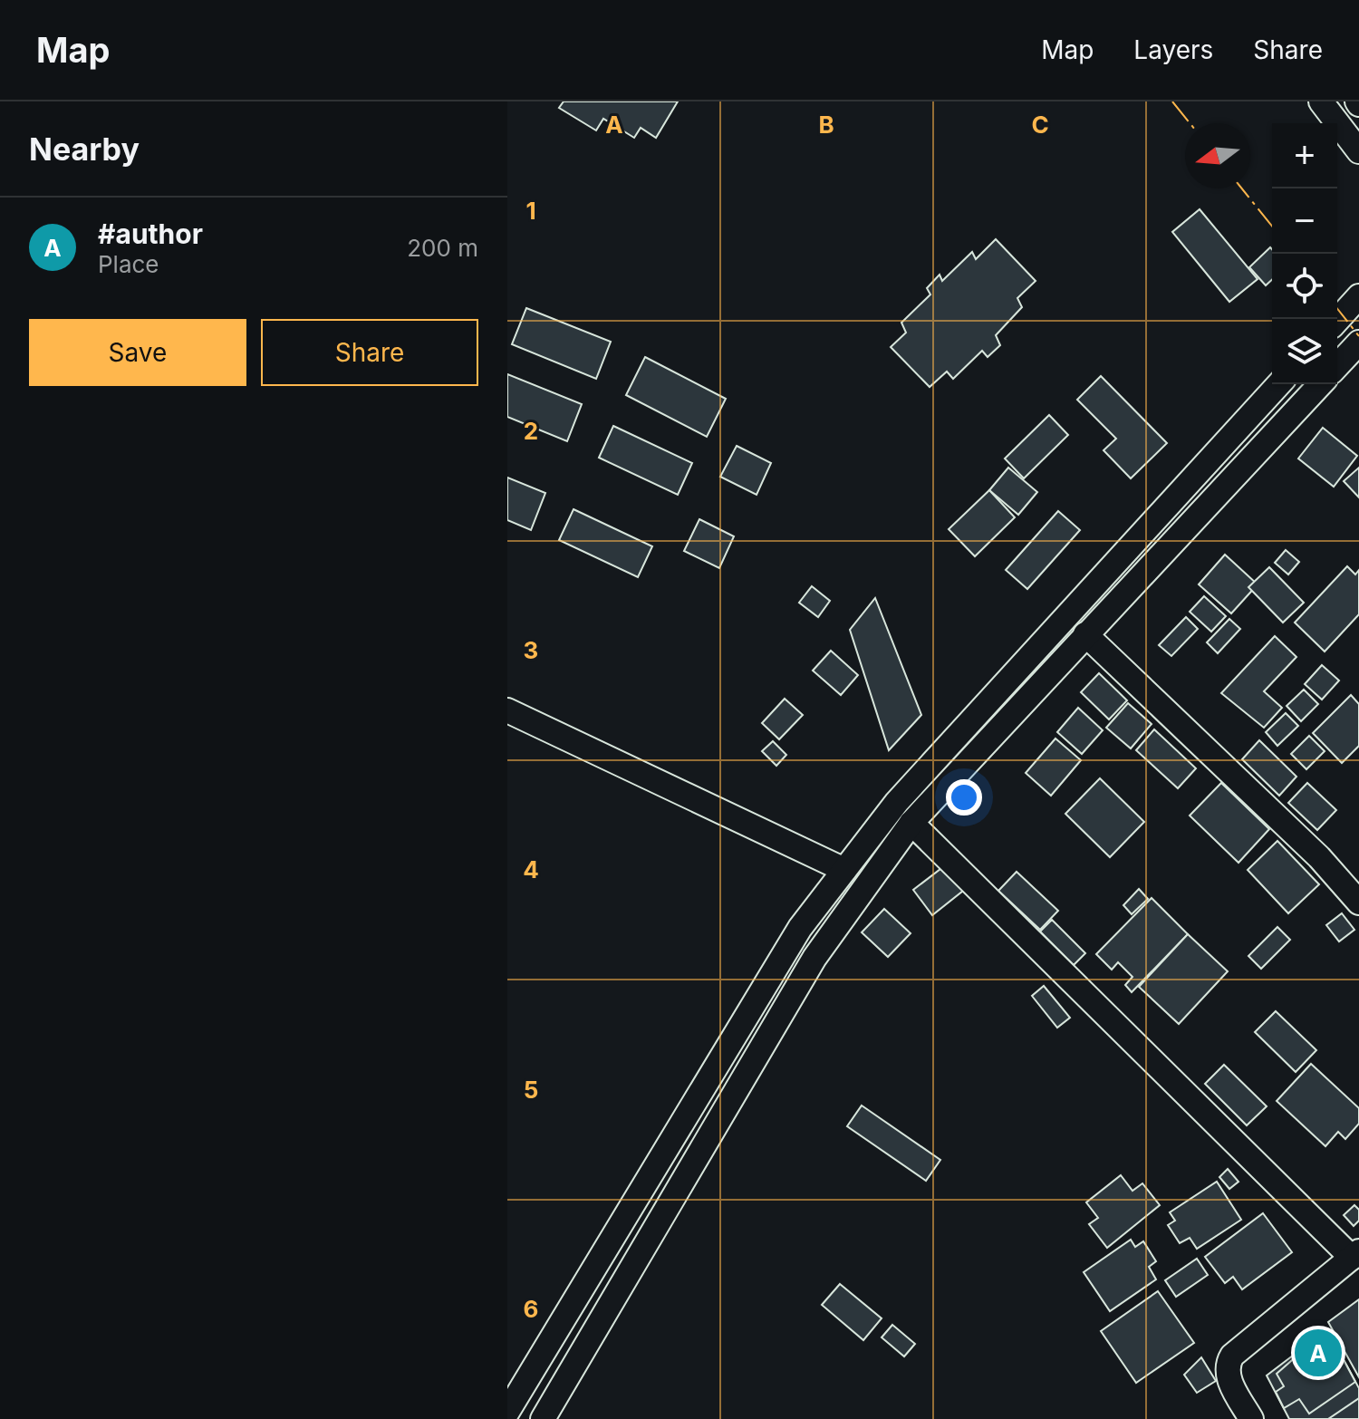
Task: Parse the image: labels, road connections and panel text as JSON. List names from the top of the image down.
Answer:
{
  "north": "left",
  "page": {
    "header": "Map",
    "nav": ["Map", "Layers", "Share"],
    "heading": "Nearby",
    "map_buttons": ["+", "−"],
    "list": [
      {
        "mark": "A",
        "name": "#author",
        "note": "Place",
        "value": "200 m"
      }
    ],
    "buttons": ["Save", "Share"],
    "pins": "A"
  },
  "grid": {
    "columns": ["A", "B", "C"],
    "rows": [
      "1",
      "2",
      "3",
      "4",
      "5",
      "6"
    ]
  }
}
